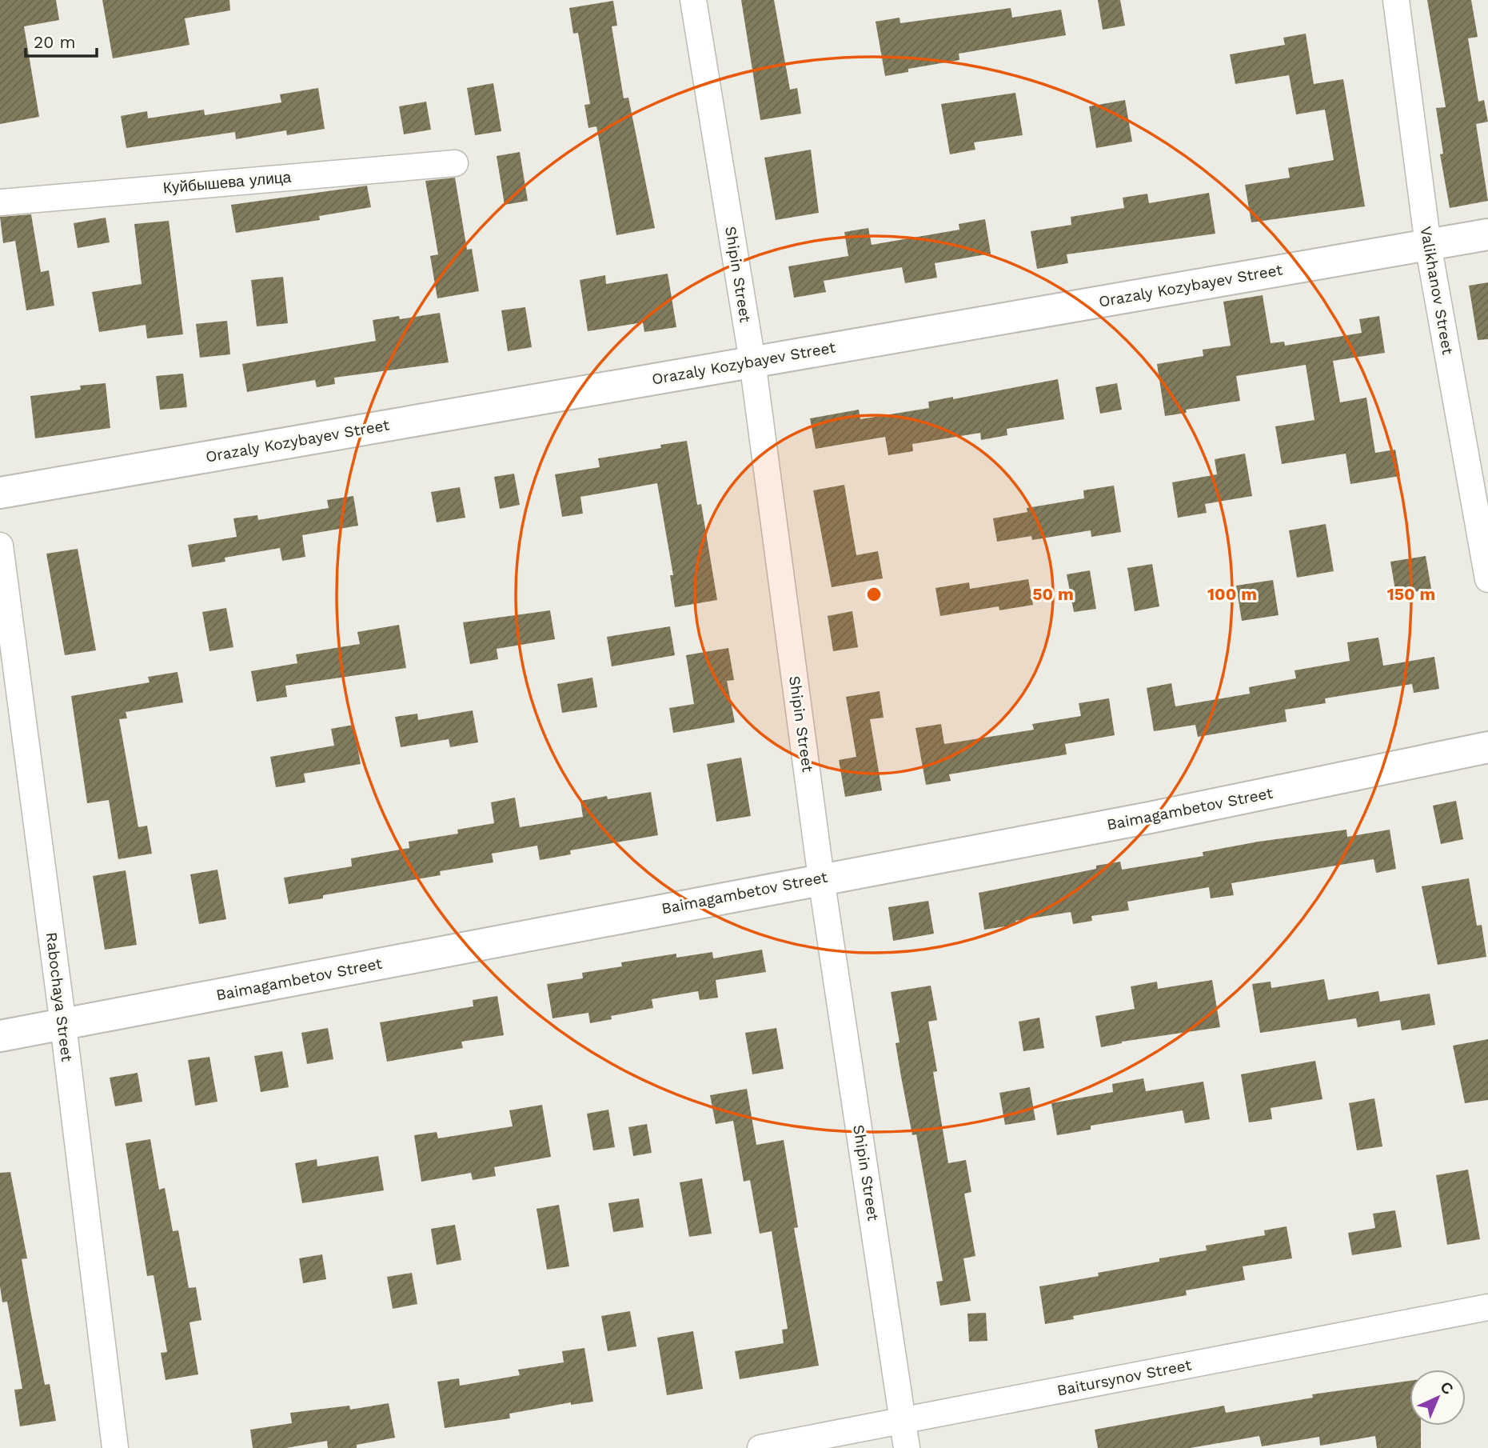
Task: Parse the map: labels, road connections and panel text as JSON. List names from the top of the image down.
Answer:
{
  "streets": {
    "main road": ["Orazaly Kozybayev Street", "Baimagambetov Street"],
    "street": [
      "Куйбышева улица",
      "Shipin Street",
      "Valikhanov Street",
      "Rabochaya Street",
      "Baitursynov Street"
    ]
  },
  "crossings": [
    ["Shipin Street", "Orazaly Kozybayev Street"],
    ["Shipin Street", "Baimagambetov Street"],
    ["Shipin Street", "Baitursynov Street"],
    ["Orazaly Kozybayev Street", "Valikhanov Street"],
    ["Baimagambetov Street", "Rabochaya Street"]
  ],
  "scale_bar": "20 m",
  "north": "top right",
  "rings": ["50 m", "100 m", "150 m"]
}
